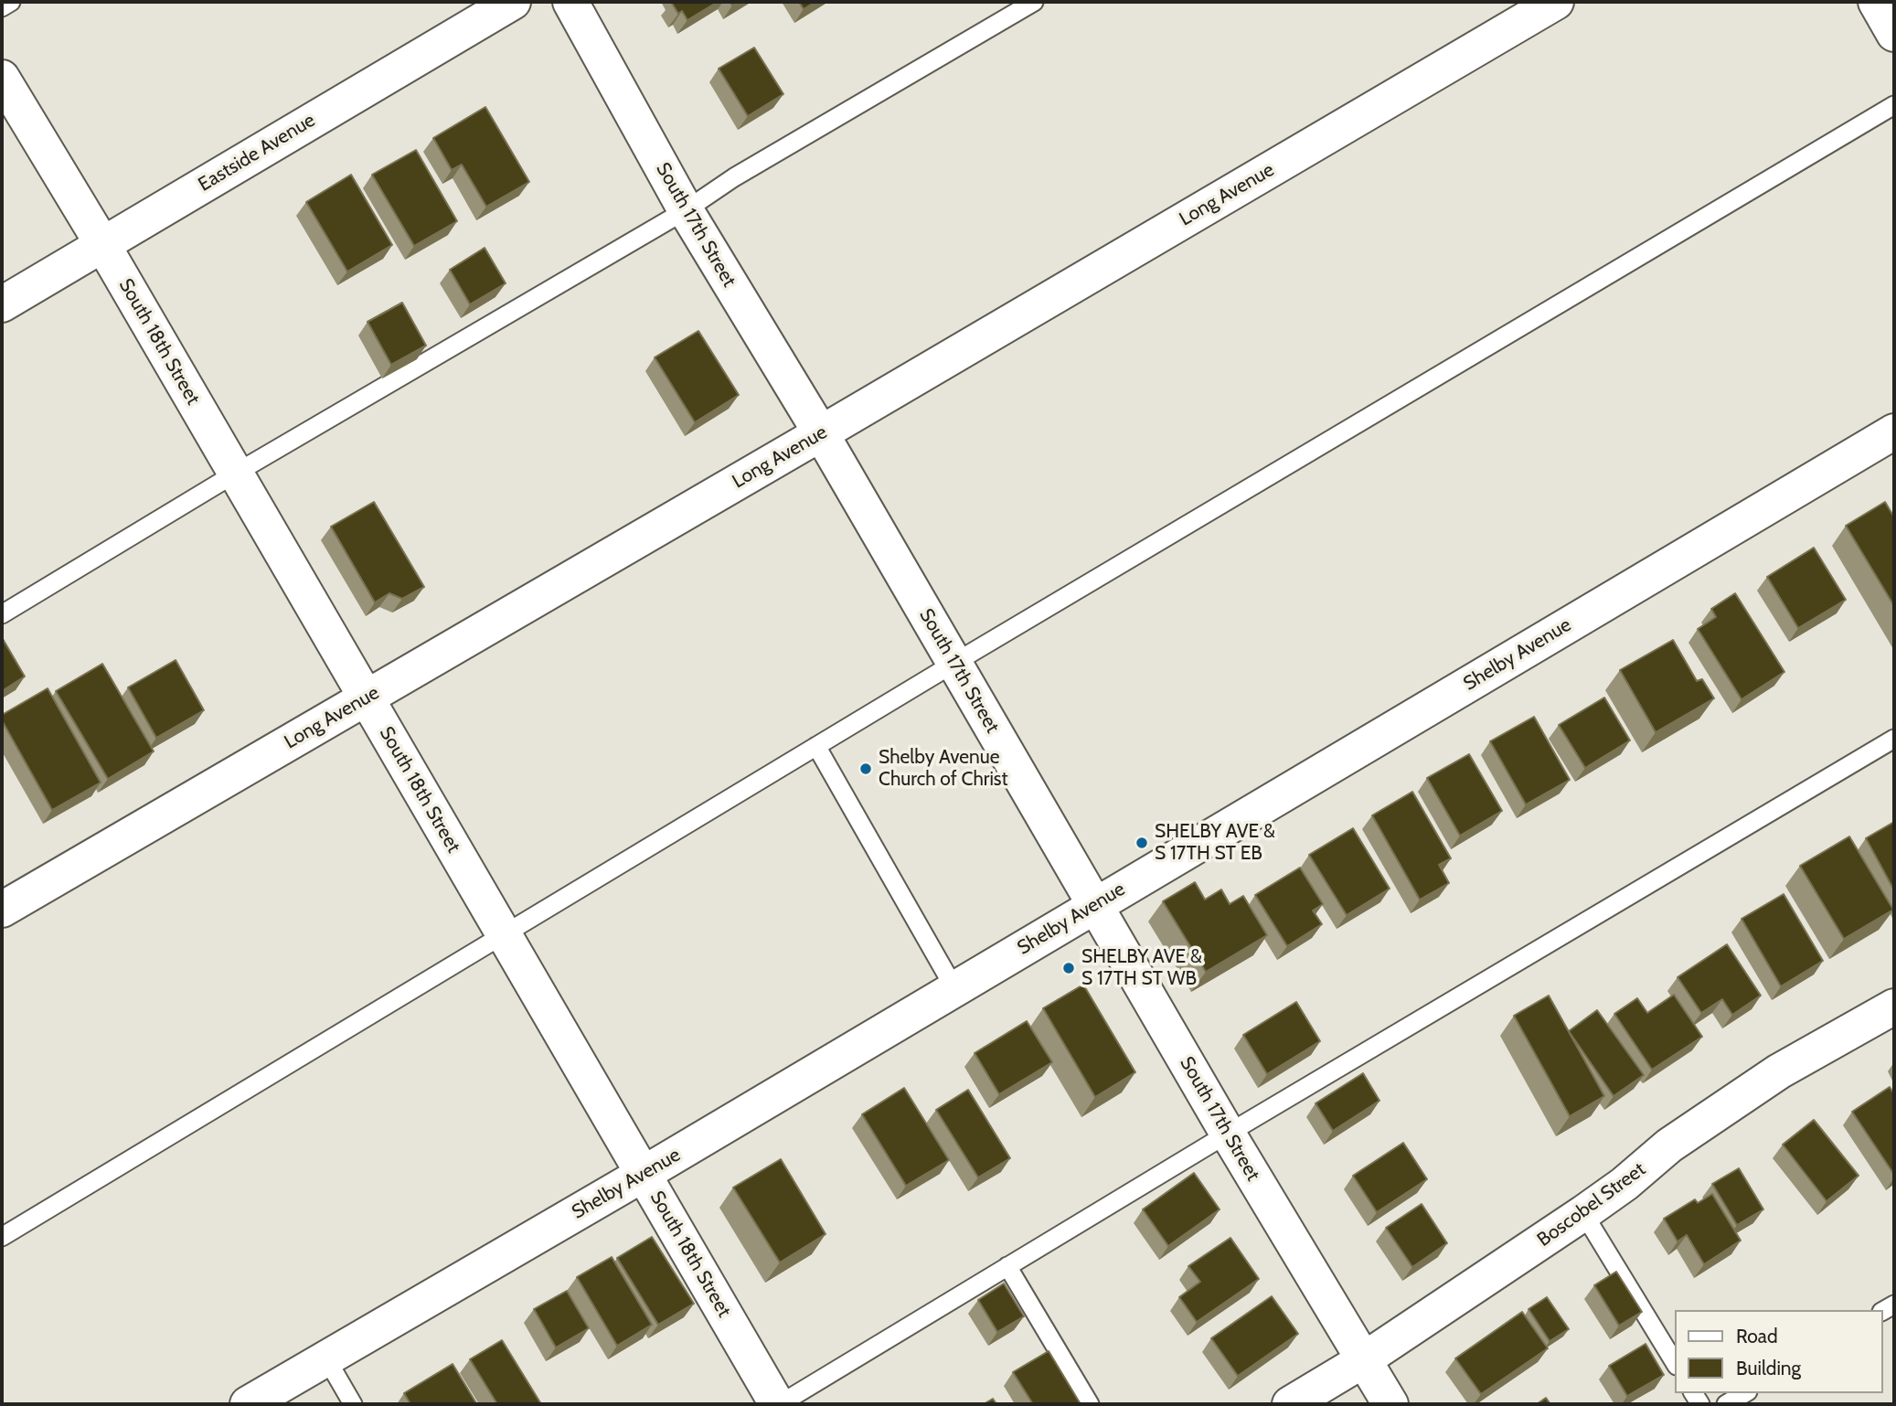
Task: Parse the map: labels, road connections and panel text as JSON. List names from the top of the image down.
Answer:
{
  "streets": {
    "street": [
      "Eastside Avenue",
      "Long Avenue",
      "South 17th Street",
      "South 18th Street",
      "Shelby Avenue",
      "Boscobel Street"
    ]
  },
  "crossings": [
    ["Eastside Avenue", "South 18th Street"],
    ["Long Avenue", "South 17th Street"],
    ["Long Avenue", "South 18th Street"],
    ["South 17th Street", "Shelby Avenue"],
    ["South 17th Street", "Boscobel Street"],
    ["South 18th Street", "Shelby Avenue"]
  ],
  "places": ["Shelby Avenue Church of Christ", "SHELBY AVE & S 17TH ST EB", "SHELBY AVE & S 17TH ST WB"],
  "legend": ["Road", "Building"]
}
